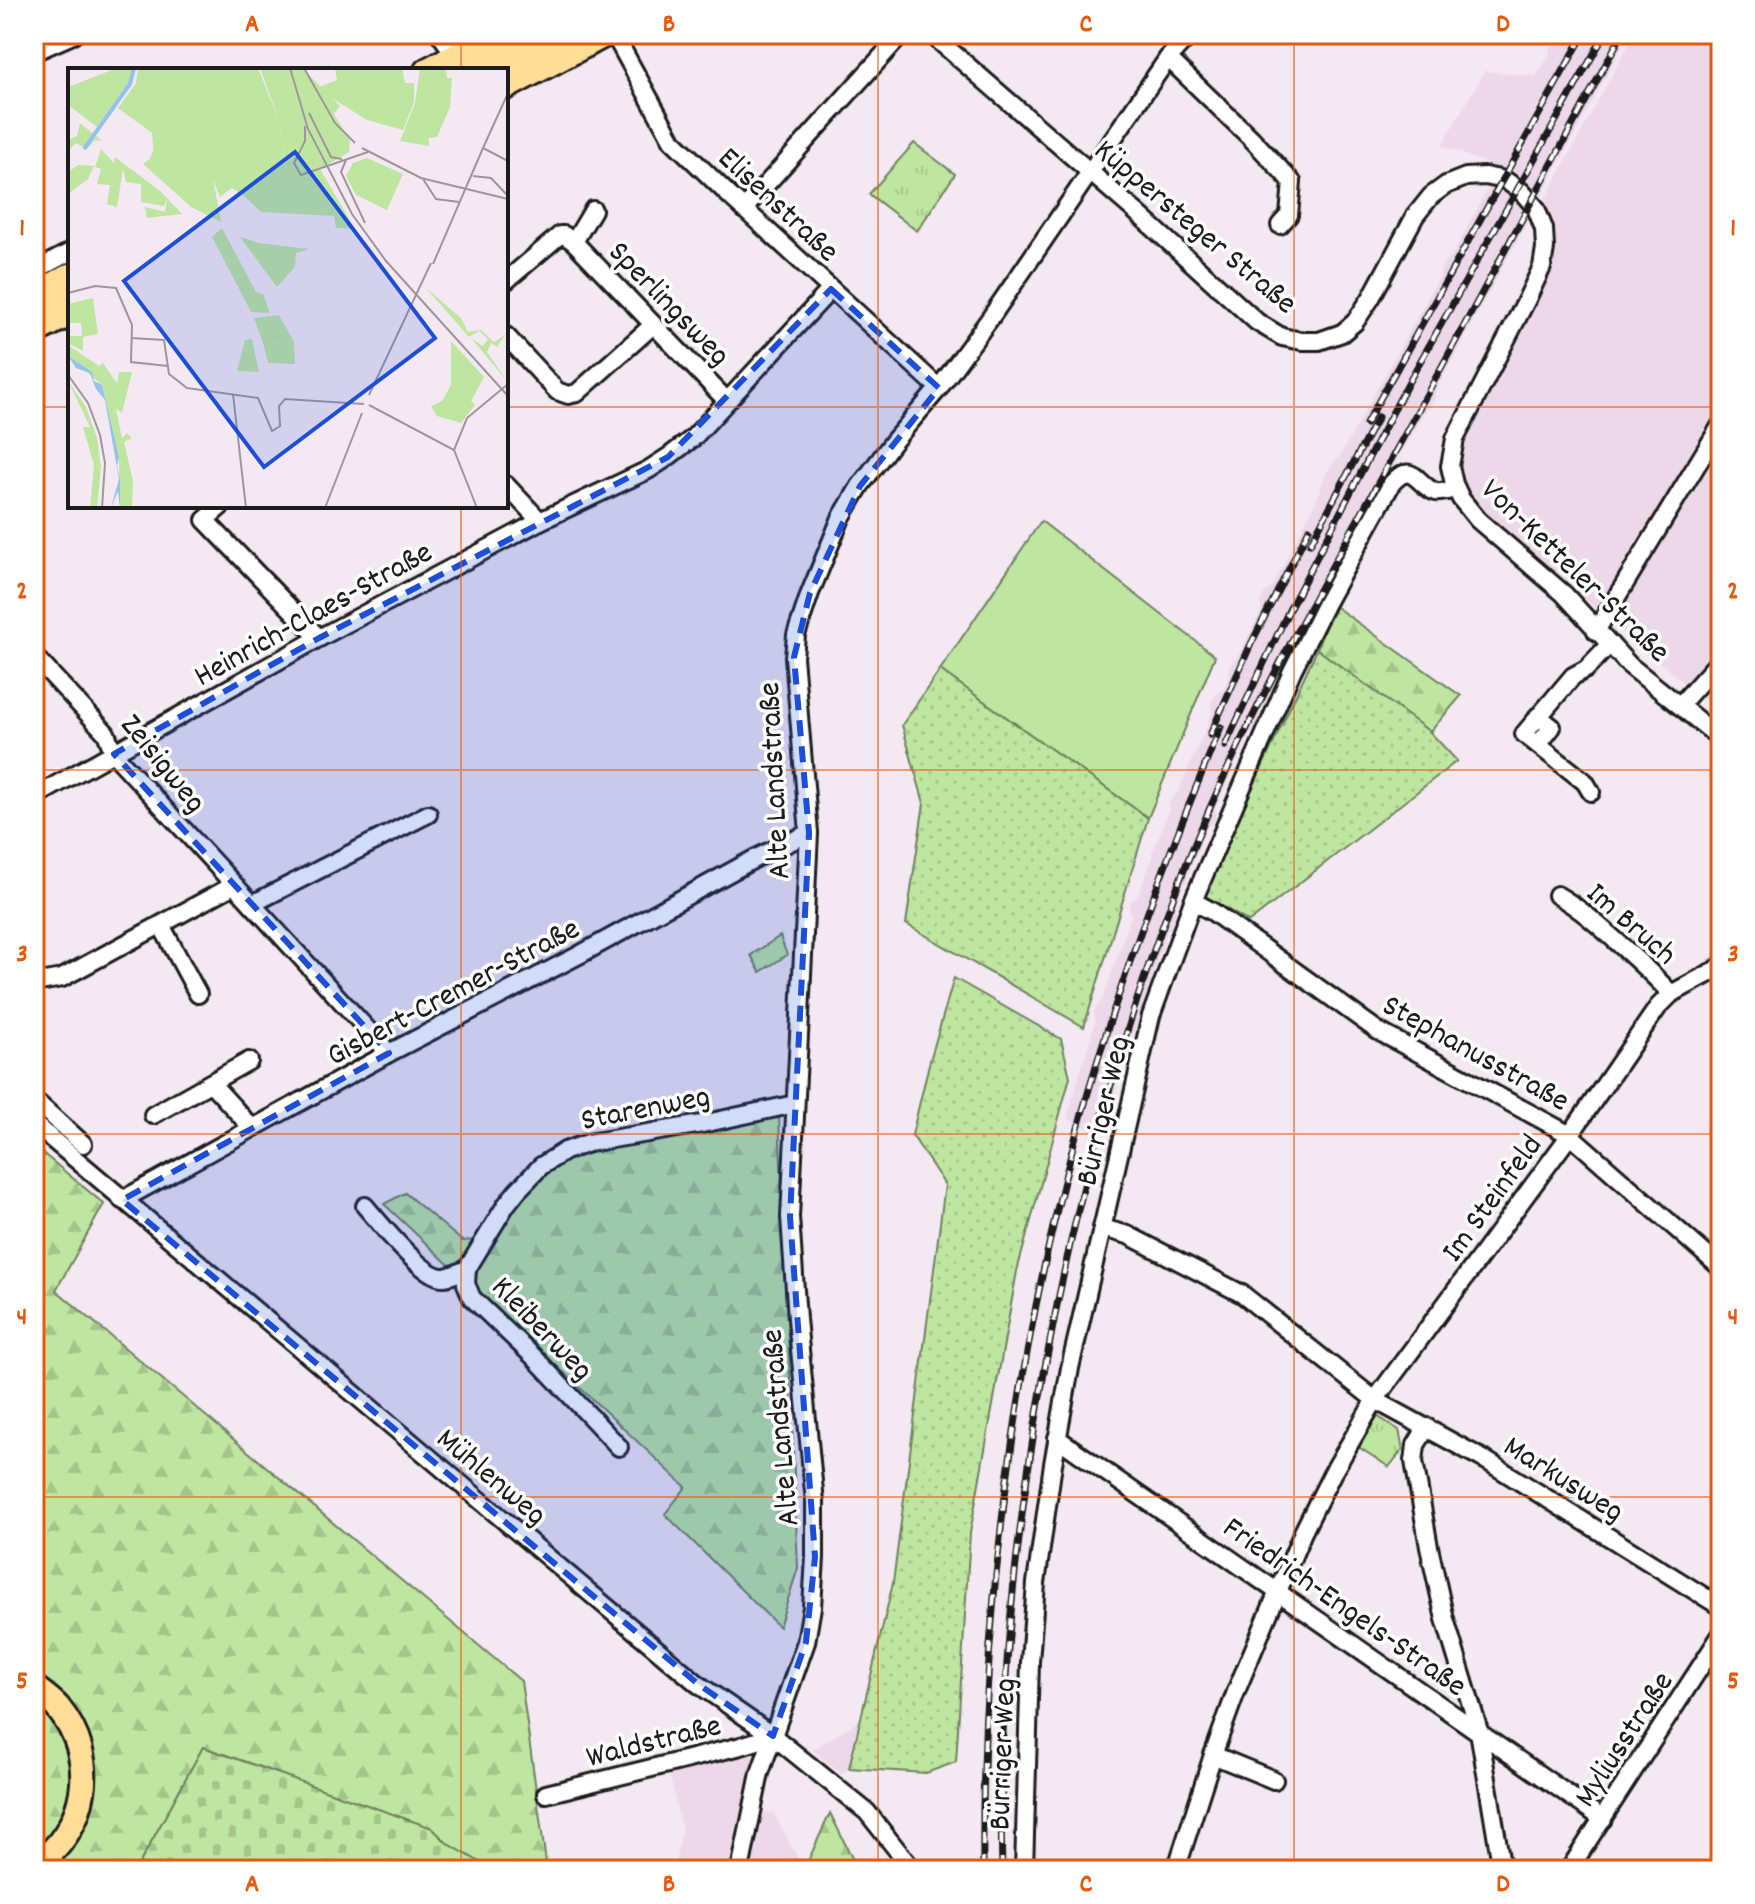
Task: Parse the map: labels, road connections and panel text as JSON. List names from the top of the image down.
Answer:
{
  "streets": {
    "street": [
      "Elisenstraße",
      "Küppersteger Straße",
      "Sperlingsweg",
      "Von-Ketteler-Straße",
      "Heinrich-Claes-Straße",
      "Zeisigweg",
      "Alte Landstraße",
      "Im Bruch",
      "Gisbert-Cremer-Straße",
      "Stephanusstraße",
      "Starenweg",
      "Bürriger Weg",
      "Im Steinfeld",
      "Kleiberweg",
      "Mühlenweg",
      "Markusweg",
      "Friedrich-Engels-Straße",
      "Myliusstraße",
      "Waldstraße"
    ]
  },
  "crossings": [
    ["Elisenstraße", "Heinrich-Claes-Straße"],
    ["Elisenstraße", "Alte Landstraße"],
    ["Küppersteger Straße", "Von-Ketteler-Straße"],
    ["Küppersteger Straße", "Alte Landstraße"],
    ["Sperlingsweg", "Heinrich-Claes-Straße"],
    ["Von-Ketteler-Straße", "Bürriger Weg"],
    ["Heinrich-Claes-Straße", "Zeisigweg"],
    ["Zeisigweg", "Gisbert-Cremer-Straße"],
    ["Alte Landstraße", "Gisbert-Cremer-Straße"],
    ["Alte Landstraße", "Starenweg"],
    ["Alte Landstraße", "Mühlenweg"],
    ["Alte Landstraße", "Waldstraße"],
    ["Im Bruch", "Im Steinfeld"],
    ["Gisbert-Cremer-Straße", "Mühlenweg"],
    ["Stephanusstraße", "Bürriger Weg"],
    ["Stephanusstraße", "Im Steinfeld"],
    ["Starenweg", "Kleiberweg"],
    ["Bürriger Weg", "Markusweg"],
    ["Bürriger Weg", "Friedrich-Engels-Straße"],
    ["Im Steinfeld", "Markusweg"],
    ["Im Steinfeld", "Friedrich-Engels-Straße"],
    ["Mühlenweg", "Waldstraße"],
    ["Friedrich-Engels-Straße", "Myliusstraße"]
  ],
  "grid": {
    "columns": [
      "A",
      "B",
      "C",
      "D"
    ],
    "rows": [
      "1",
      "2",
      "3",
      "4",
      "5"
    ]
  }
}
